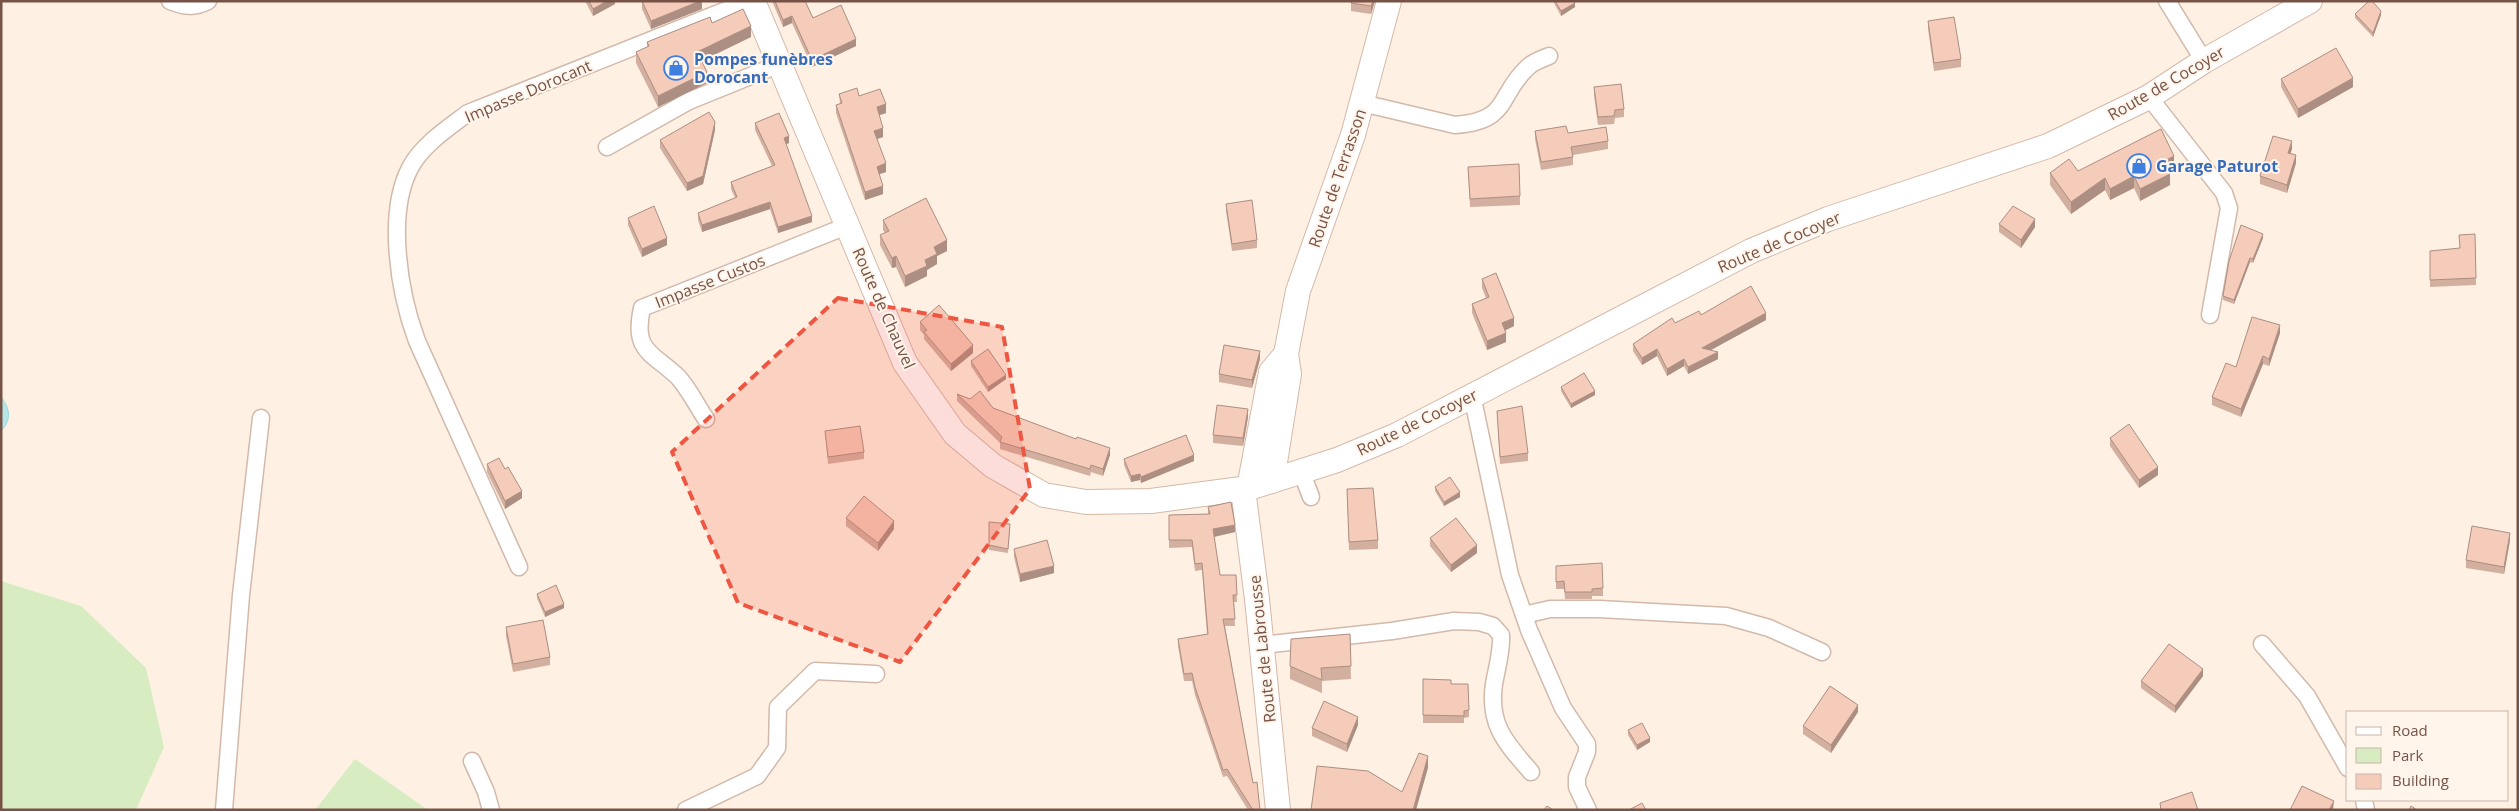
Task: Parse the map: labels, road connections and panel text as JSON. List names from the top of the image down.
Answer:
{
  "streets": {
    "main road": [
      "Route de Cocoyer",
      "Route de Terrasson",
      "Route de Chauvel",
      "Route de Labrousse"
    ],
    "street": ["Impasse Dorocant", "Impasse Custos"]
  },
  "crossings": [
    ["Route de Cocoyer", "Route de Terrasson"],
    ["Route de Cocoyer", "Route de Chauvel"],
    ["Route de Cocoyer", "Route de Labrousse"],
    ["Route de Terrasson", "Route de Chauvel"],
    ["Route de Terrasson", "Route de Labrousse"],
    ["Impasse Custos", "Route de Chauvel"],
    ["Route de Chauvel", "Route de Labrousse"]
  ],
  "places": {
    "shop": ["Pompes funèbres Dorocant", "Garage Paturot"]
  },
  "legend": ["Road", "Park", "Building"]
}
